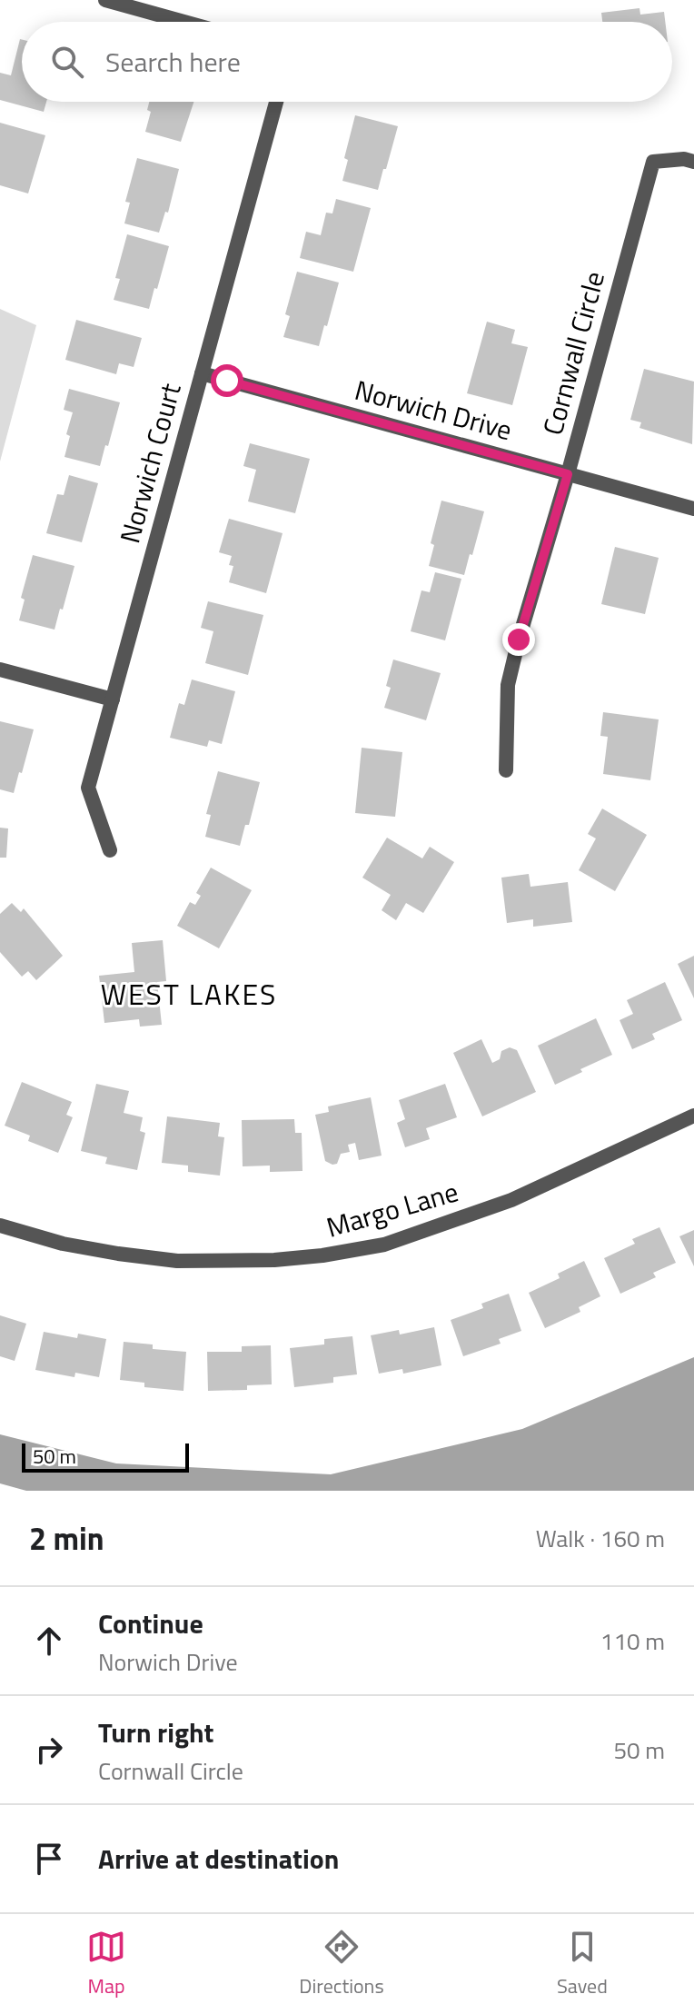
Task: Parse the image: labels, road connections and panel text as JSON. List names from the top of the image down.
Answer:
{
  "streets": {
    "street": [
      "Cornwall Circle",
      "Norwich Drive",
      "Norwich Court",
      "Margo Lane"
    ]
  },
  "crossings": [
    ["Cornwall Circle", "Norwich Drive"],
    ["Norwich Drive", "Norwich Court"]
  ],
  "districts": ["WEST LAKES"],
  "scale_bar": "50 m",
  "page": {
    "search": "Search here",
    "scale": "50 m",
    "heading": ["2 min", "Walk · 160 m"],
    "list": [
      ["Continue", "Norwich Drive", "110 m"],
      ["Turn right", "Cornwall Circle", "50 m"],
      "Arrive at destination"
    ],
    "nav": ["Map", "Directions", "Saved"]
  }
}
